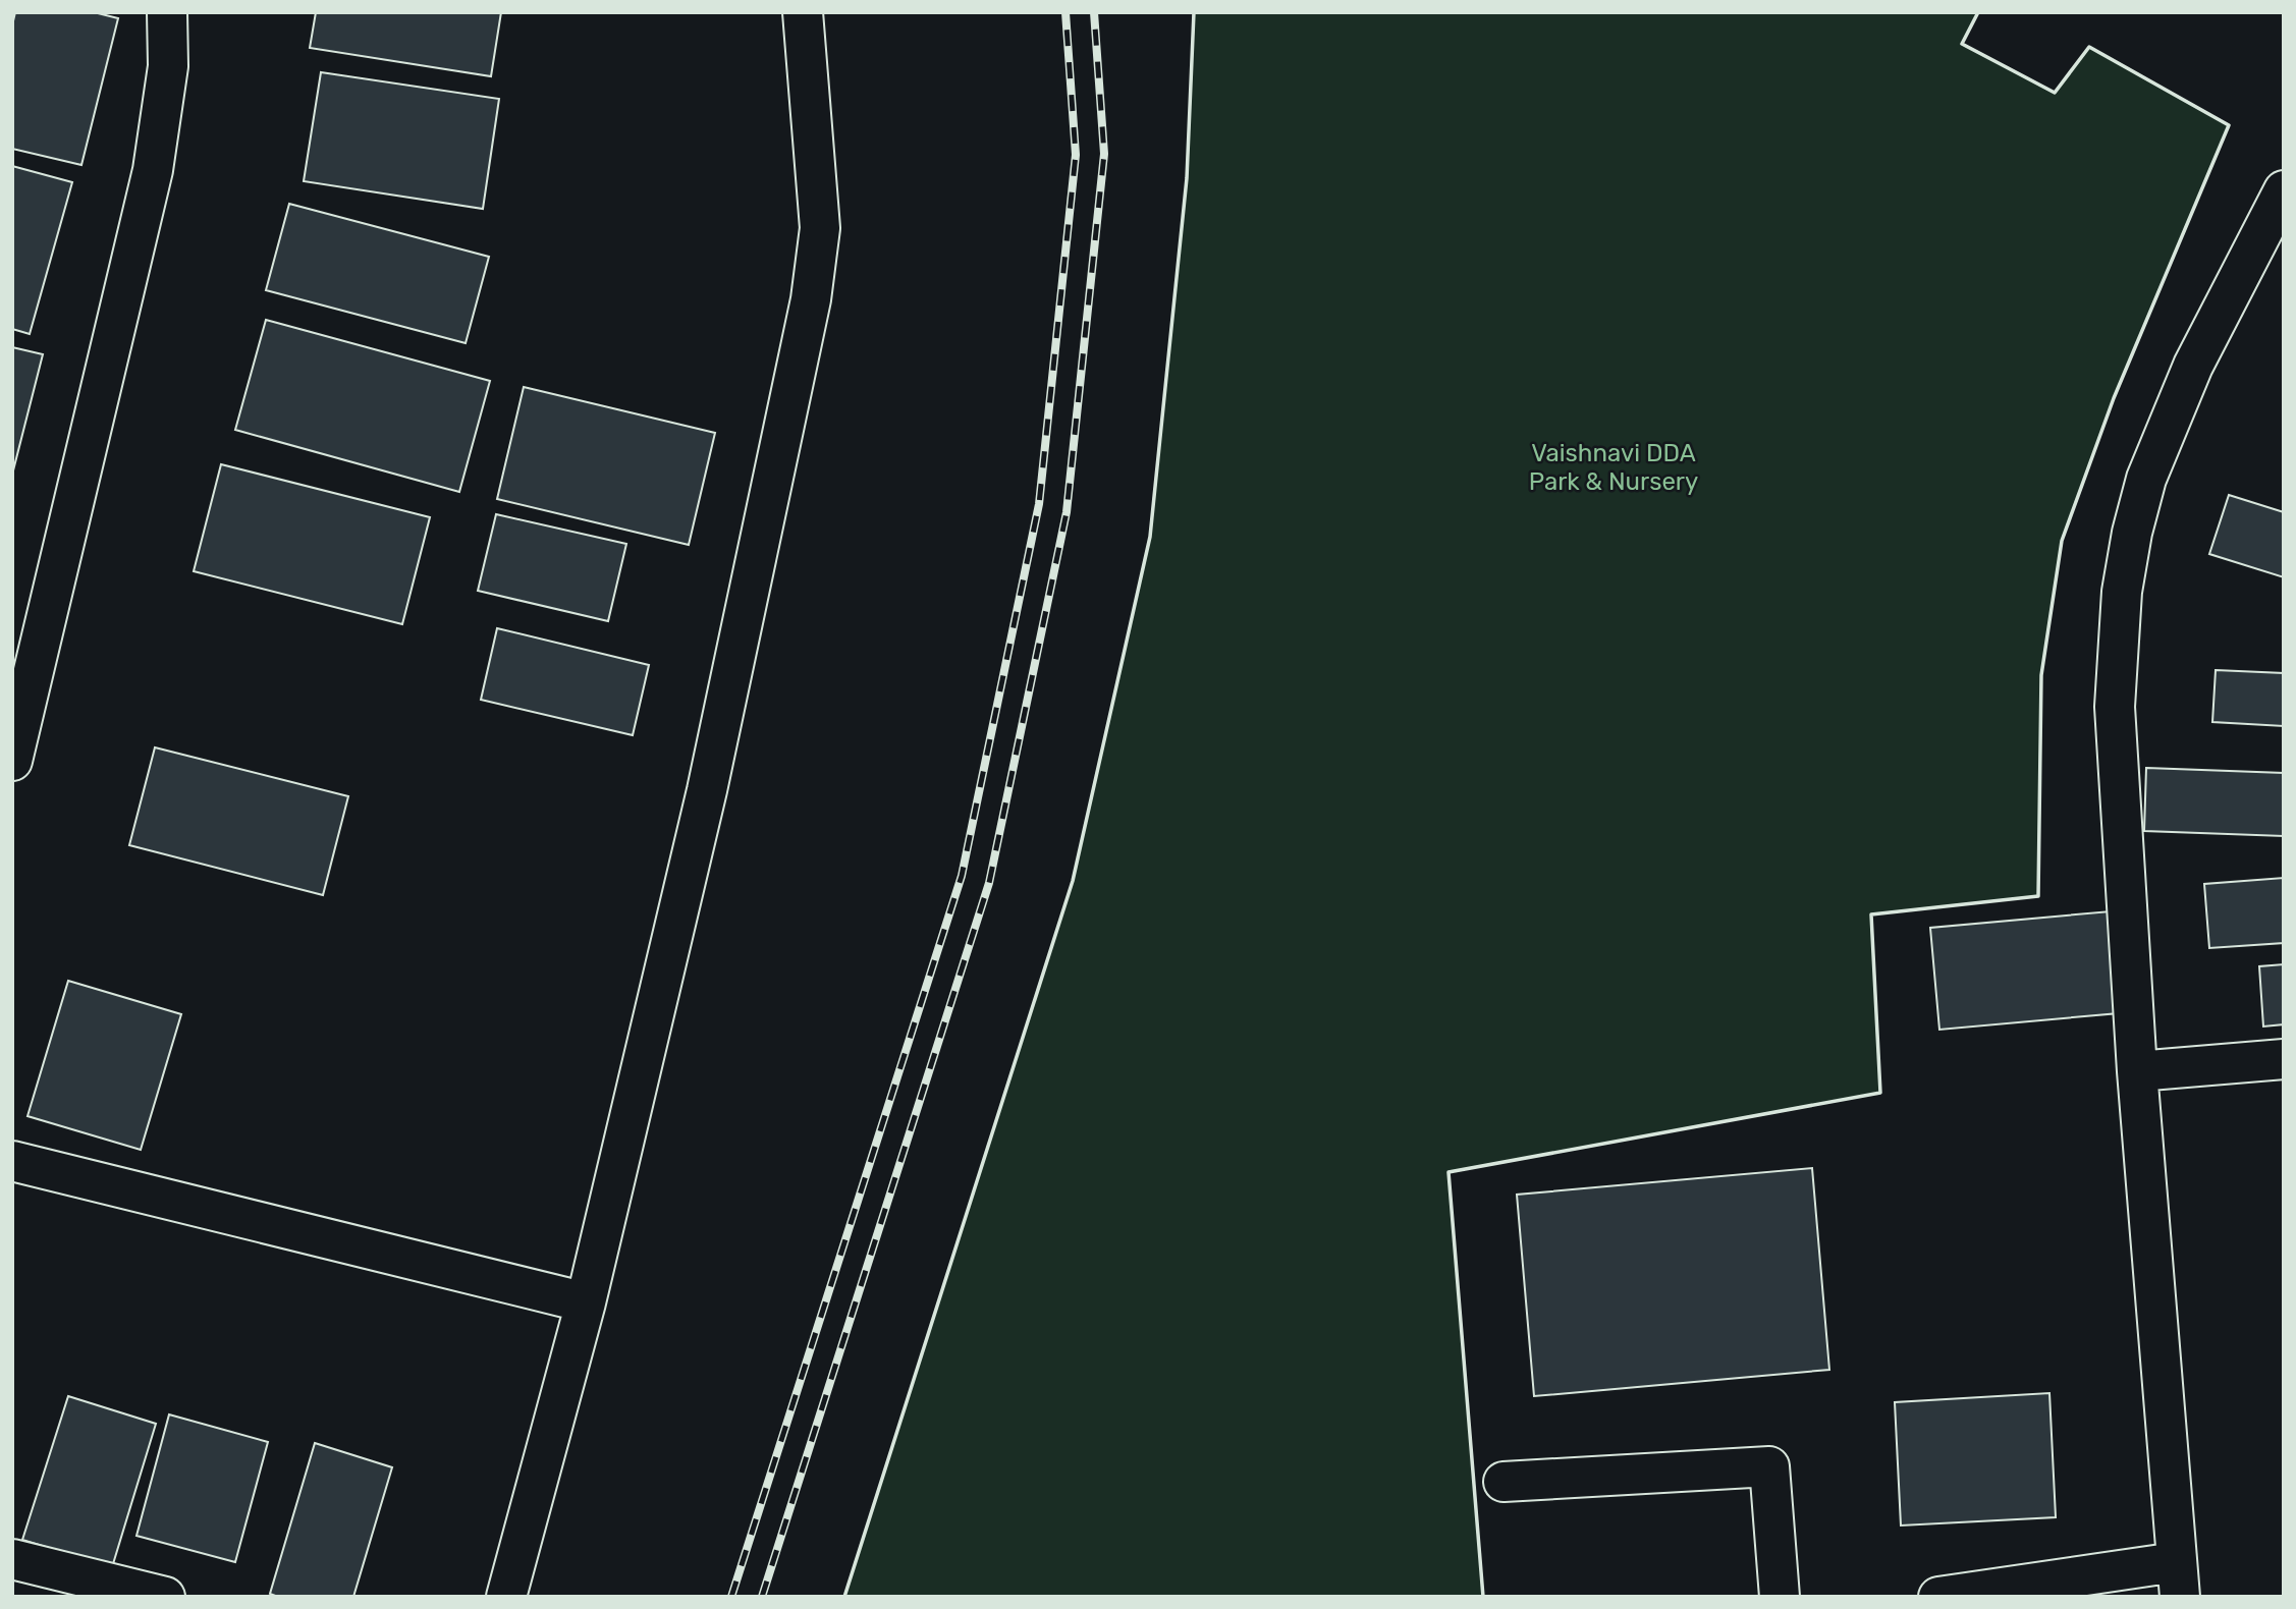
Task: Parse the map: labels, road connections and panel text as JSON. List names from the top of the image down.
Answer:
{
  "parks": ["Vaishnavi DDA Park & Nursery"]
}
